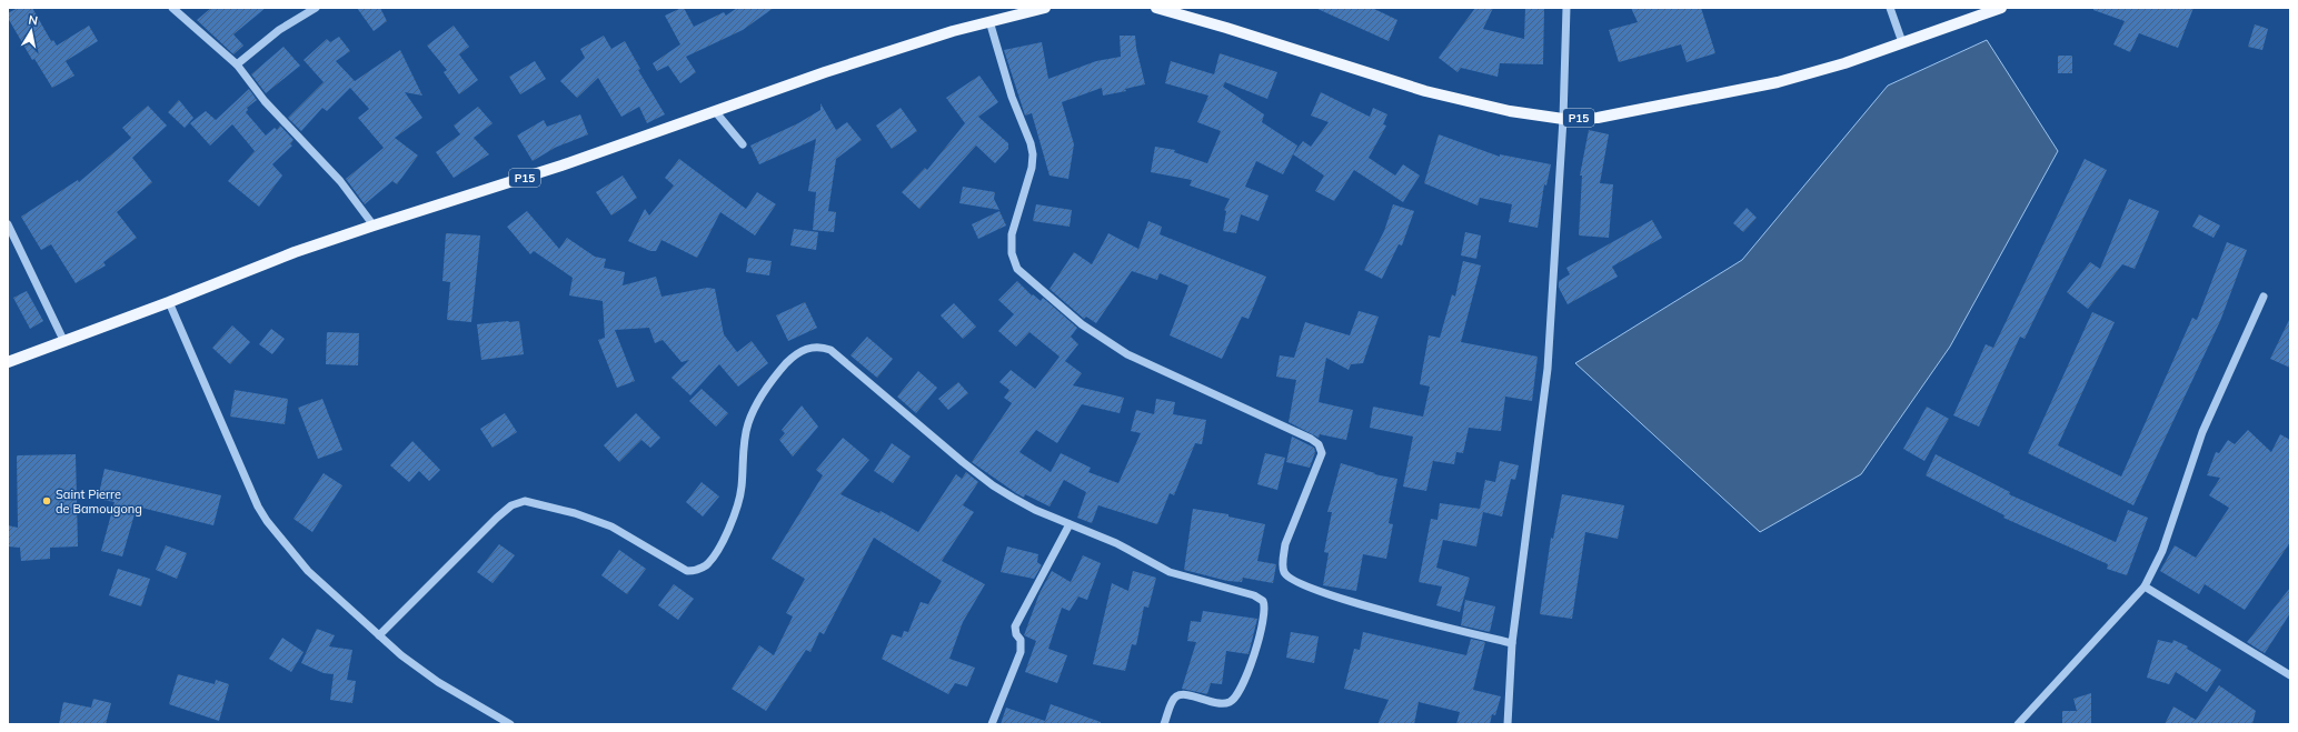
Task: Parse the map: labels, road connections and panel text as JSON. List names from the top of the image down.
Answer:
{
  "streets": {
    "main road": ["P15"]
  },
  "places": ["Saint Pierre de Bamougong"],
  "north": "top"
}
